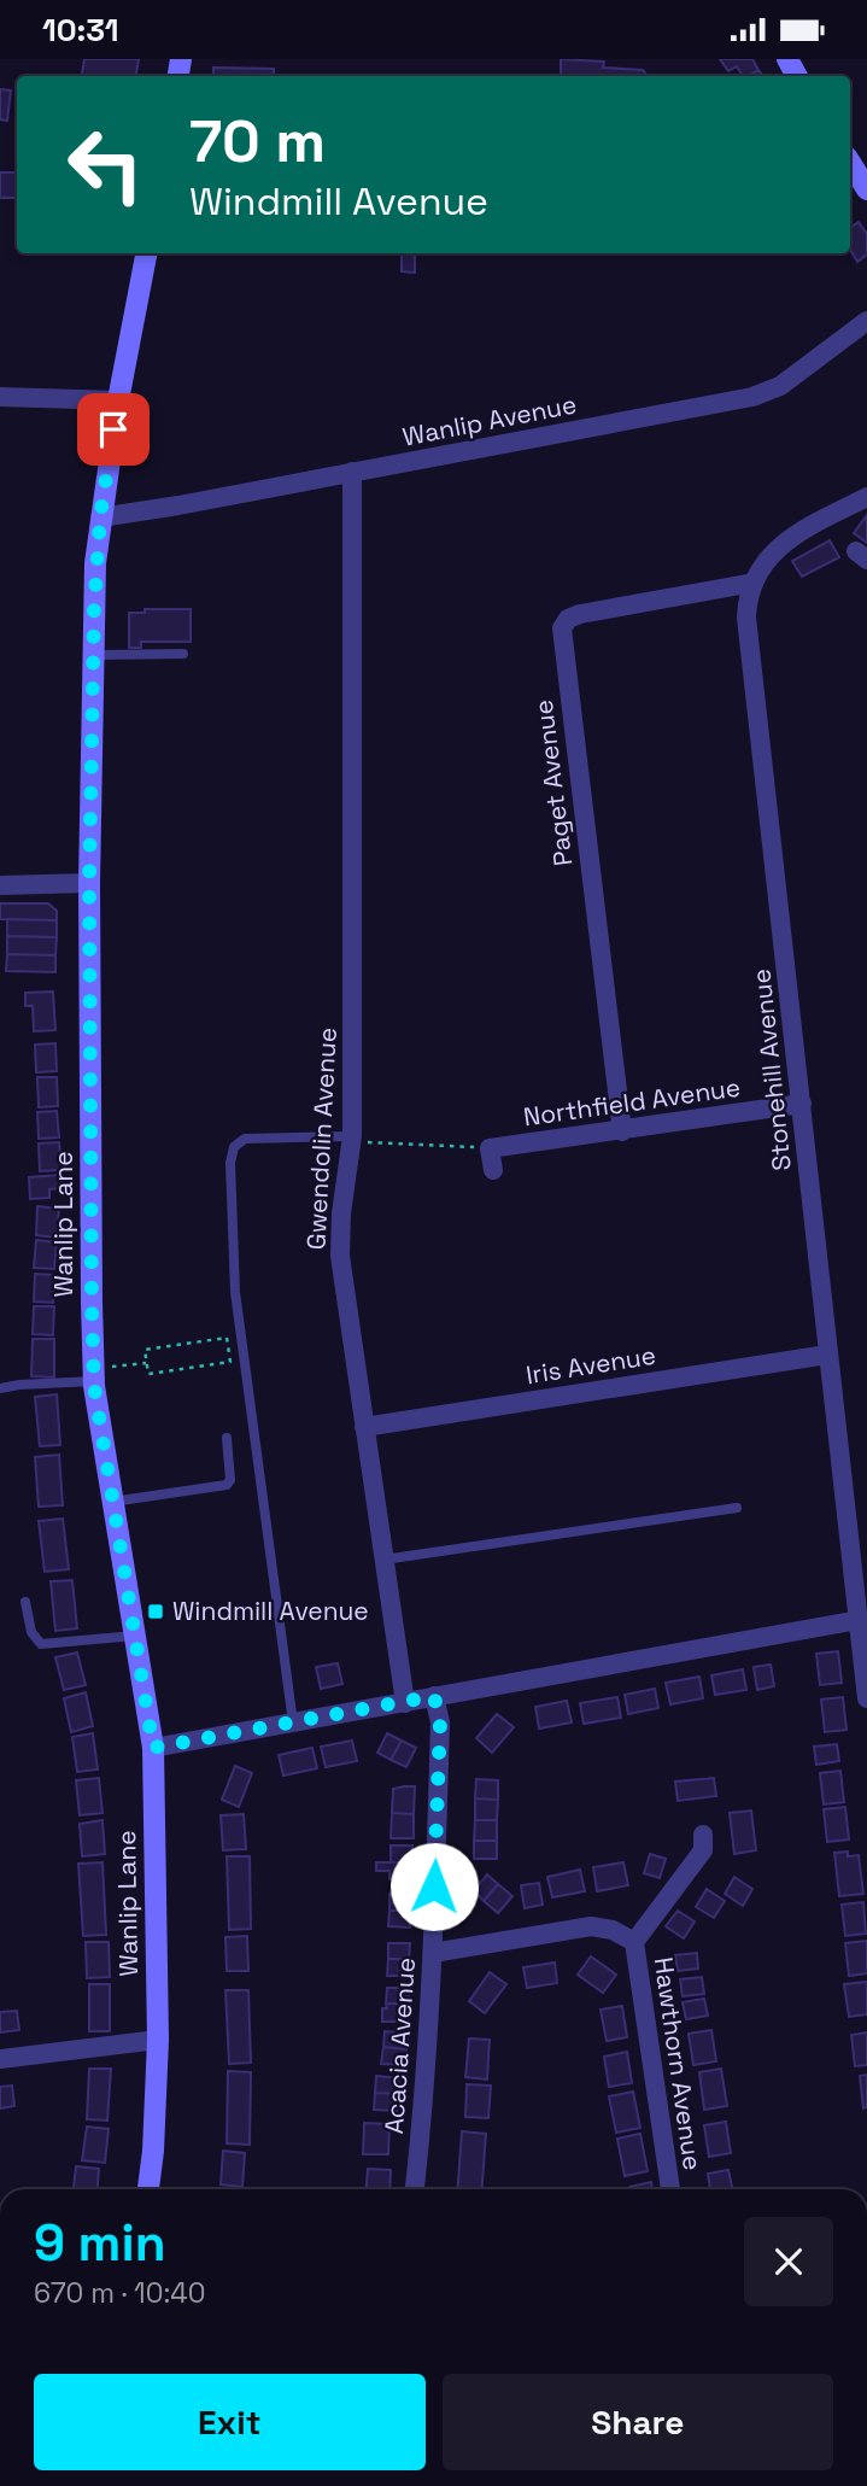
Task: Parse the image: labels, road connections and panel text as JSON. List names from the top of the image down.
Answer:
{
  "streets": {
    "street": [
      "Wanlip Avenue",
      "Paget Avenue",
      "Stonehill Avenue",
      "Northfield Avenue",
      "Gwendolin Avenue",
      "Wanlip Lane",
      "Iris Avenue",
      "Acacia Avenue",
      "Hawthorn Avenue"
    ]
  },
  "crossings": [
    ["Wanlip Avenue", "Gwendolin Avenue"],
    ["Wanlip Avenue", "Wanlip Lane"],
    ["Paget Avenue", "Stonehill Avenue"],
    ["Paget Avenue", "Northfield Avenue"],
    ["Stonehill Avenue", "Northfield Avenue"],
    ["Stonehill Avenue", "Iris Avenue"],
    ["Gwendolin Avenue", "Iris Avenue"],
    ["Acacia Avenue", "Hawthorn Avenue"]
  ],
  "places": {
    "transit": ["Windmill Avenue"]
  },
  "page": {
    "status": "10:31",
    "turn": ["70 m", "Windmill Avenue"],
    "heading": ["9 min", "670 m · 10:40"],
    "buttons": ["Exit", "Share"]
  }
}
